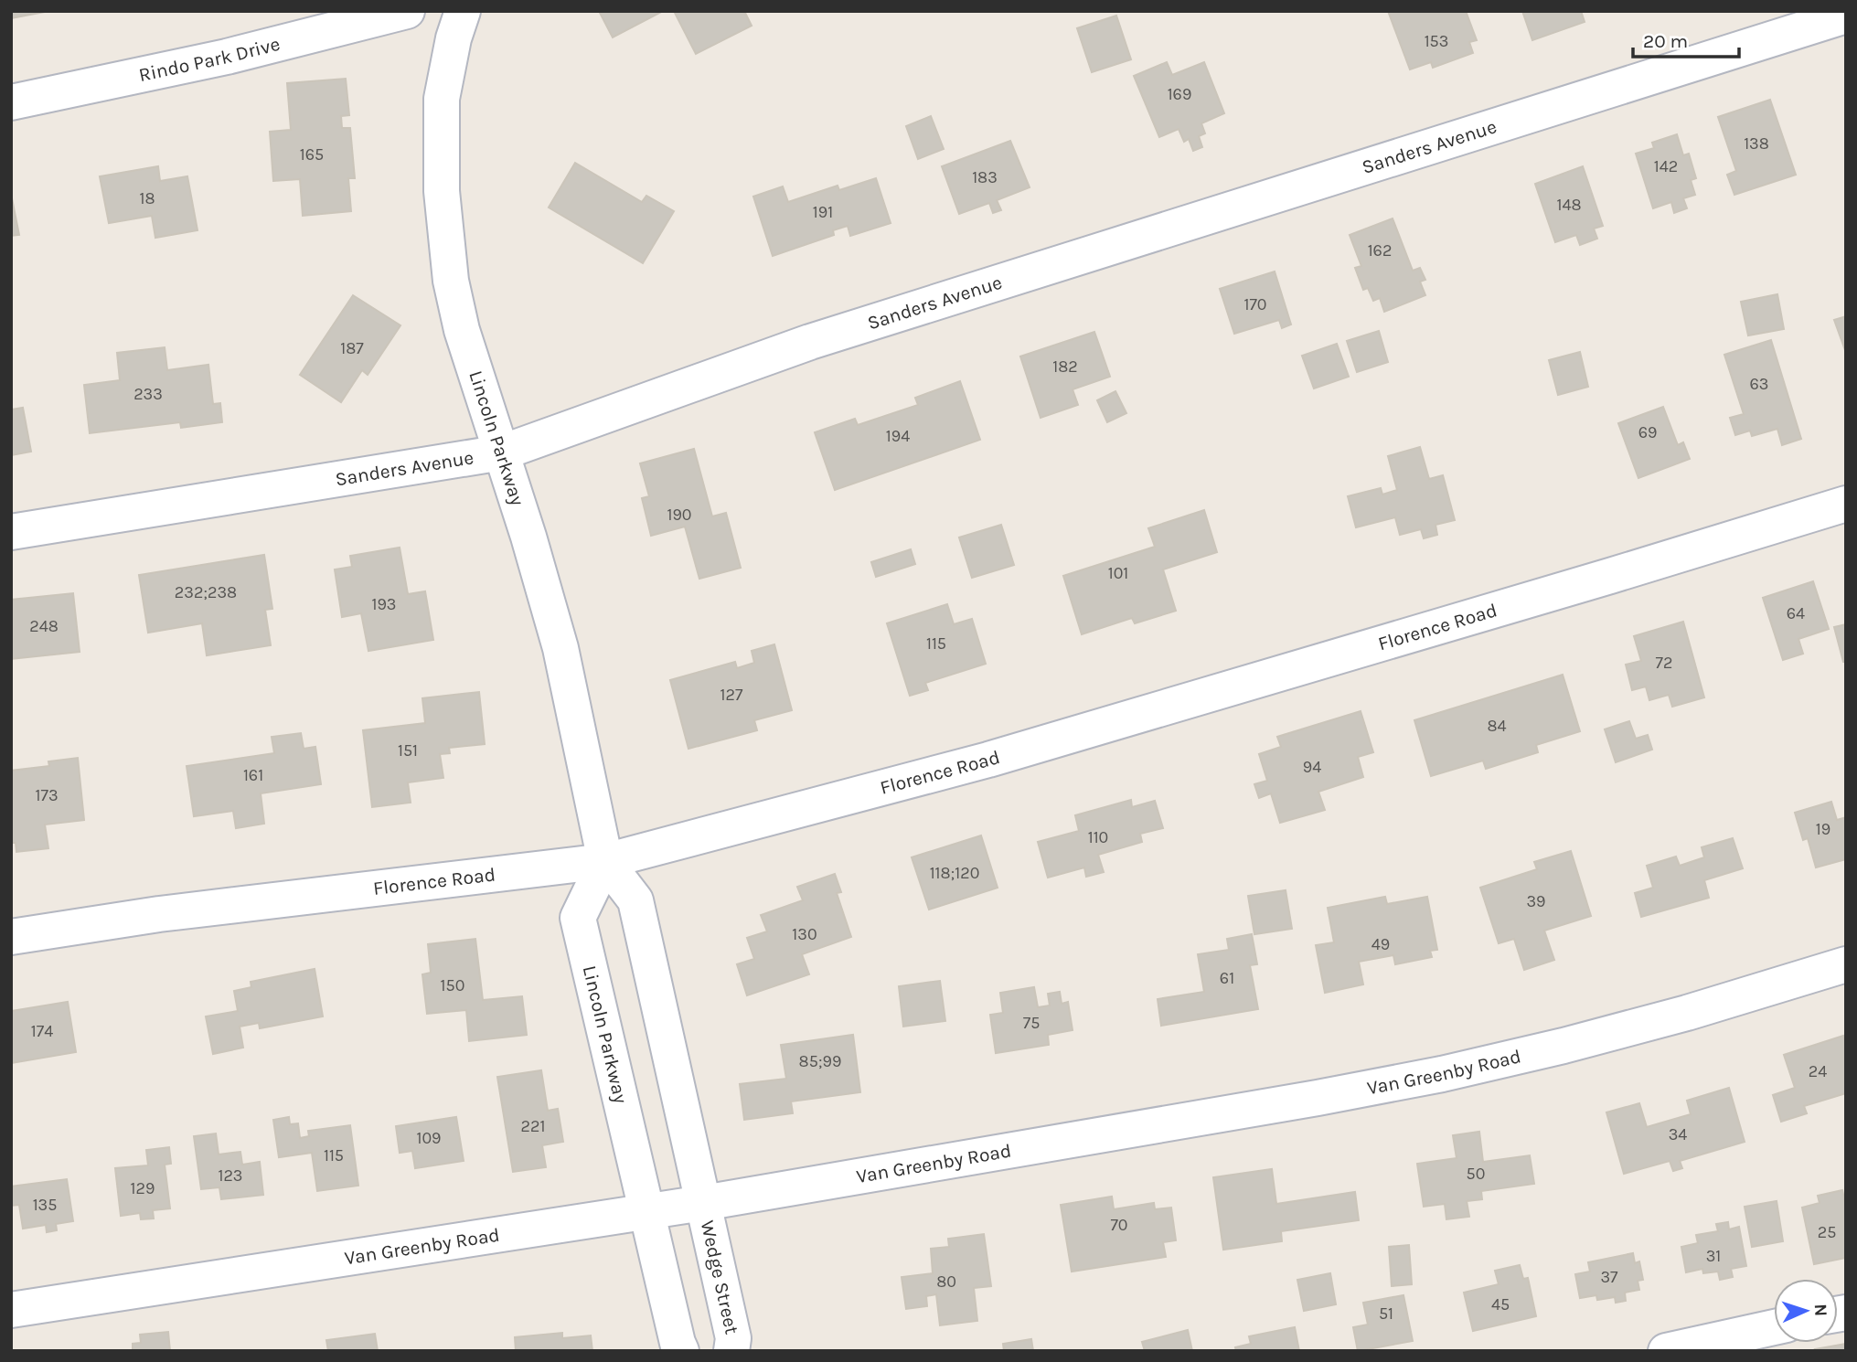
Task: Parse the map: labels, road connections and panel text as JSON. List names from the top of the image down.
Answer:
{
  "streets": {
    "street": [
      "Rindo Park Drive",
      "Sanders Avenue",
      "Lincoln Parkway",
      "Florence Road",
      "Van Greenby Road",
      "Wedge Street"
    ]
  },
  "crossings": [
    ["Sanders Avenue", "Lincoln Parkway"],
    ["Lincoln Parkway", "Florence Road"],
    ["Lincoln Parkway", "Van Greenby Road"],
    ["Lincoln Parkway", "Wedge Street"],
    ["Van Greenby Road", "Wedge Street"]
  ],
  "house_numbers": [
    "153",
    "169",
    "138",
    "165",
    "142",
    "183",
    "18",
    "148",
    "191",
    "162",
    "170",
    "187",
    "182",
    "63",
    "233",
    "69",
    "194",
    "190",
    "101",
    "232;238",
    "193",
    "64",
    "248",
    "115",
    "72",
    "127",
    "84",
    "151",
    "94",
    "161",
    "173",
    "19",
    "110",
    "118;120",
    "39",
    "130",
    "49",
    "61",
    "150",
    "75",
    "174",
    "85;99",
    "24",
    "221",
    "34",
    "109",
    "115",
    "50",
    "123",
    "129",
    "135",
    "70",
    "25",
    "31",
    "37",
    "80",
    "45",
    "51"
  ],
  "scale_bar": "20 m",
  "north": "right"
}
